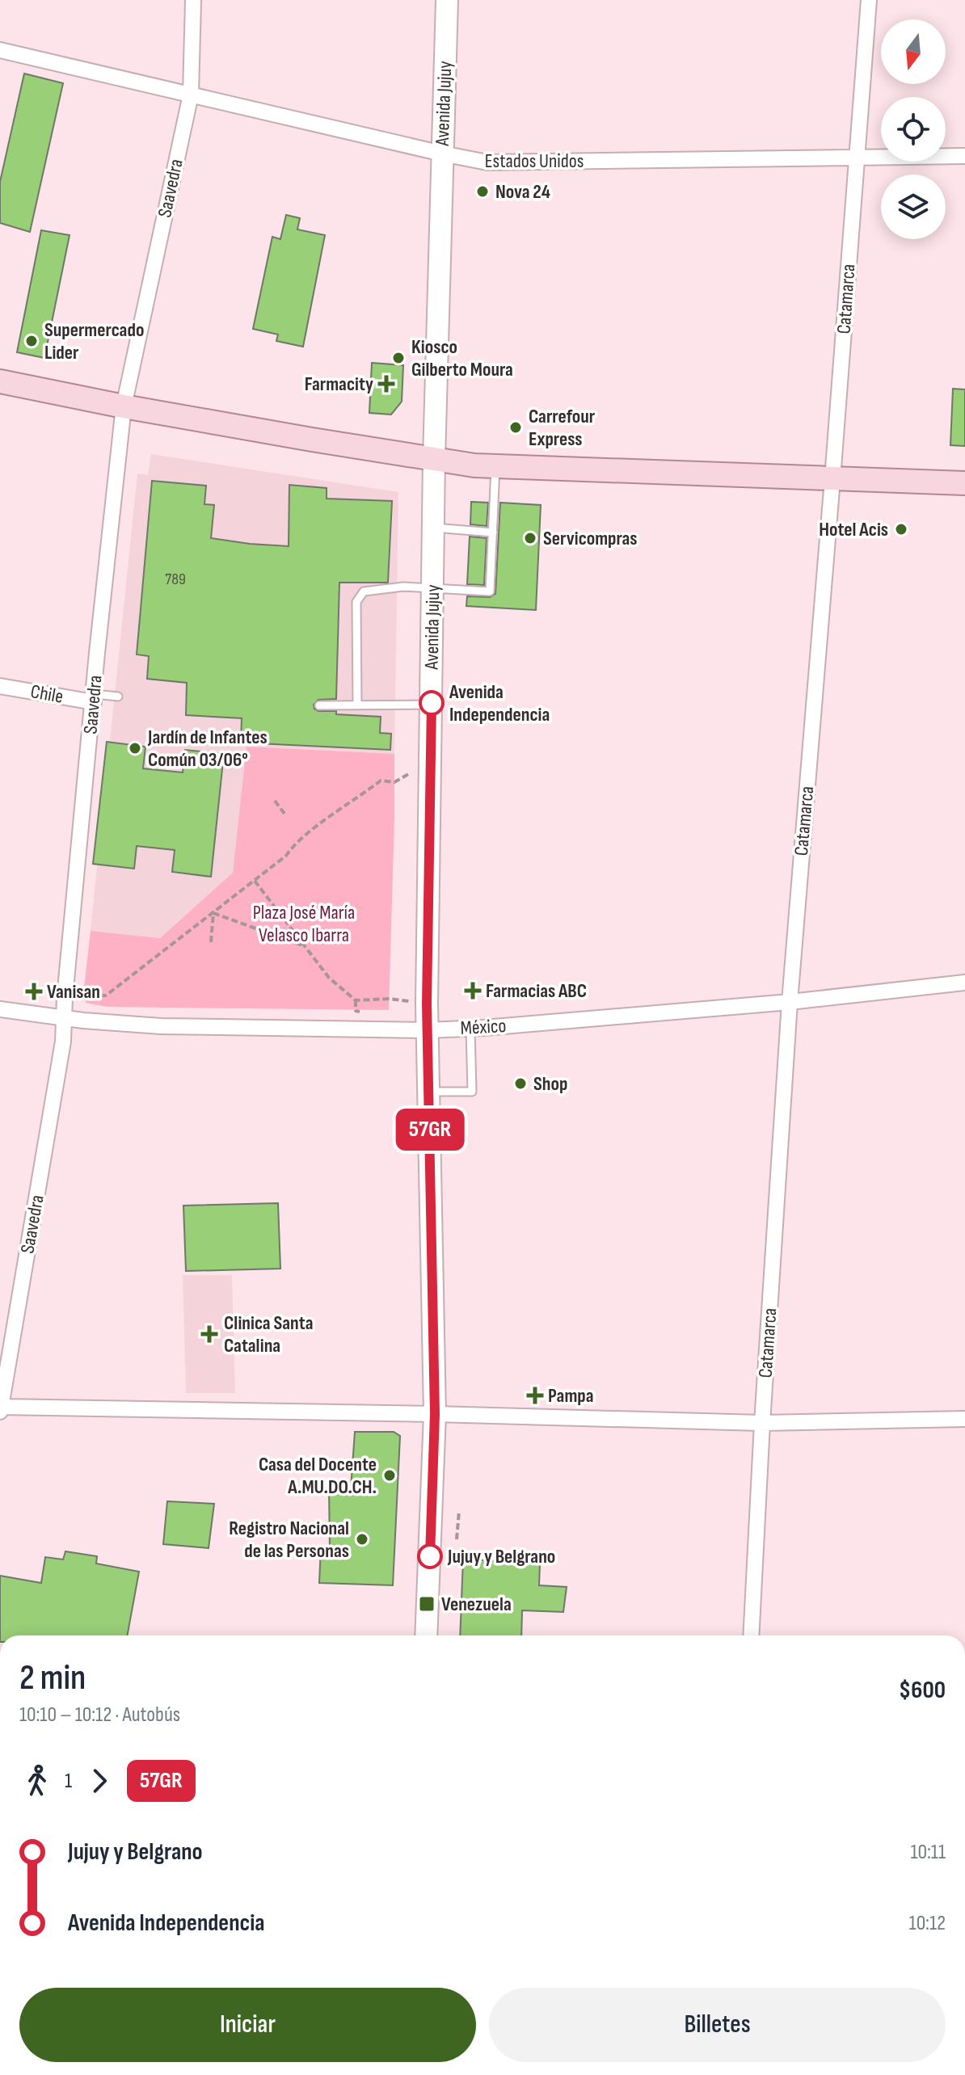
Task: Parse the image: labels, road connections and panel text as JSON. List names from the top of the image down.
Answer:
{
  "streets": {
    "main road": ["Avenida Jujuy"],
    "street": [
      "Estados Unidos",
      "Saavedra",
      "Catamarca",
      "Chile",
      "México"
    ]
  },
  "crossings": [
    ["Avenida Jujuy", "Estados Unidos"],
    ["Avenida Jujuy", "México"],
    ["Estados Unidos", "Saavedra"],
    ["Estados Unidos", "Catamarca"],
    ["Saavedra", "Chile"],
    ["Saavedra", "México"],
    ["Catamarca", "México"]
  ],
  "parks": ["Plaza José María Velasco Ibarra"],
  "places": {
    "other": [
      "Nova 24",
      "Supermercado Lider",
      "Kiosco Gilberto Moura",
      "Carrefour Express",
      "Hotel Acis",
      "Servicompras",
      "Avenida Independencia",
      "Jardín de Infantes Común 03/06°",
      "Shop",
      "Casa del Docente A.MU.DO.CH.",
      "Registro Nacional de las Personas",
      "Jujuy y Belgrano"
    ],
    "health": [
      "Farmacity",
      "Farmacias ABC",
      "Vanisan",
      "Clinica Santa Catalina",
      "Pampa"
    ],
    "transit": ["Venezuela"]
  },
  "lines": ["bus line 57GR"],
  "house_numbers": ["789"],
  "north": "bottom",
  "page": {
    "on_map": "57GR",
    "heading": ["2 min", "10:10 – 10:12 · Autobús", "$600"],
    "legs": ["1", "57GR"],
    "list": [
      {
        "name": "Jujuy y Belgrano",
        "value": "10:11"
      },
      {
        "name": "Avenida Independencia",
        "value": "10:12"
      }
    ],
    "buttons": ["Iniciar", "Billetes"]
  }
}
